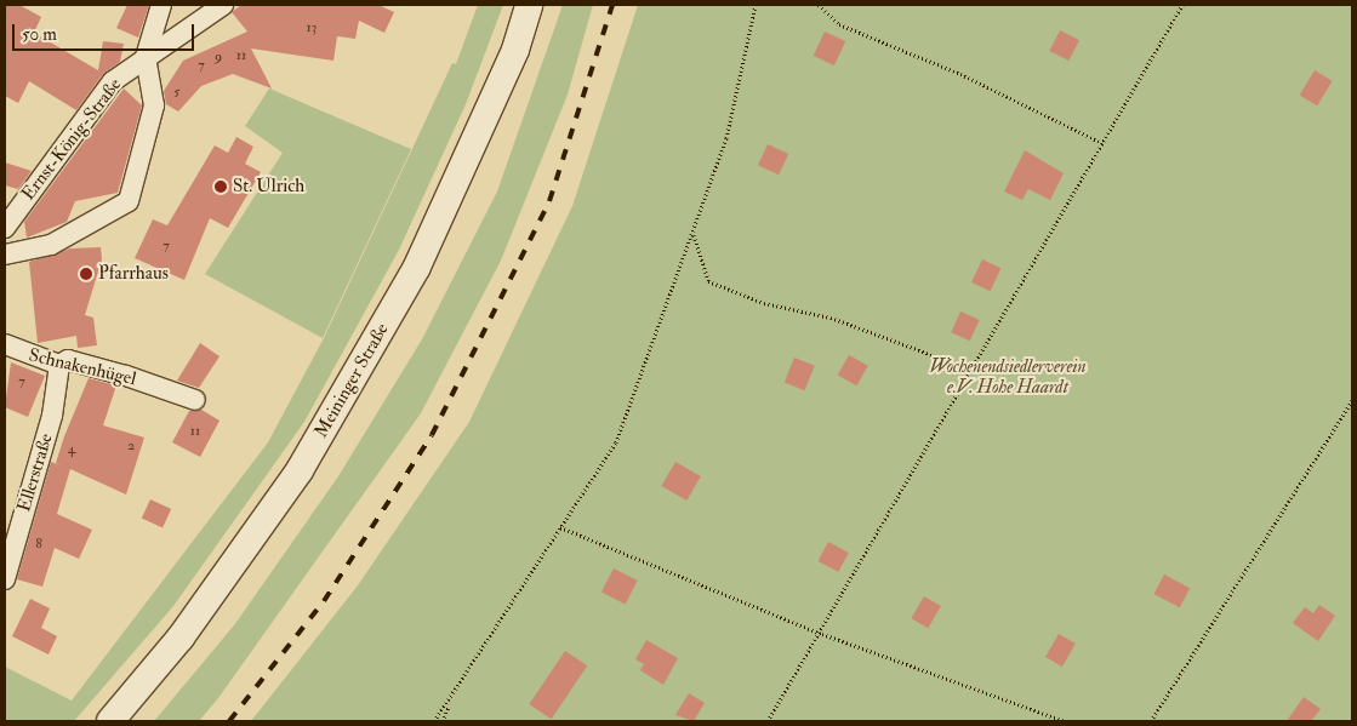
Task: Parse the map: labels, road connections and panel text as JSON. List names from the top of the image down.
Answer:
{
  "streets": {
    "main road": ["Meininger Straße"],
    "street": ["Ernst-König-Straße", "Schnakenhügel", "Ellerstraße"]
  },
  "crossings": [
    ["Schnakenhügel", "Ellerstraße"]
  ],
  "parks": ["Wochenendsiedlerverein e.V. Hohe Haardt"],
  "places": ["St. Ulrich", "Pfarrhaus"],
  "house_numbers": [
    "13",
    "11",
    "9",
    "7",
    "5",
    "7",
    "7",
    "11",
    "2",
    "4",
    "8"
  ],
  "scale_bar": "50 m"
}
